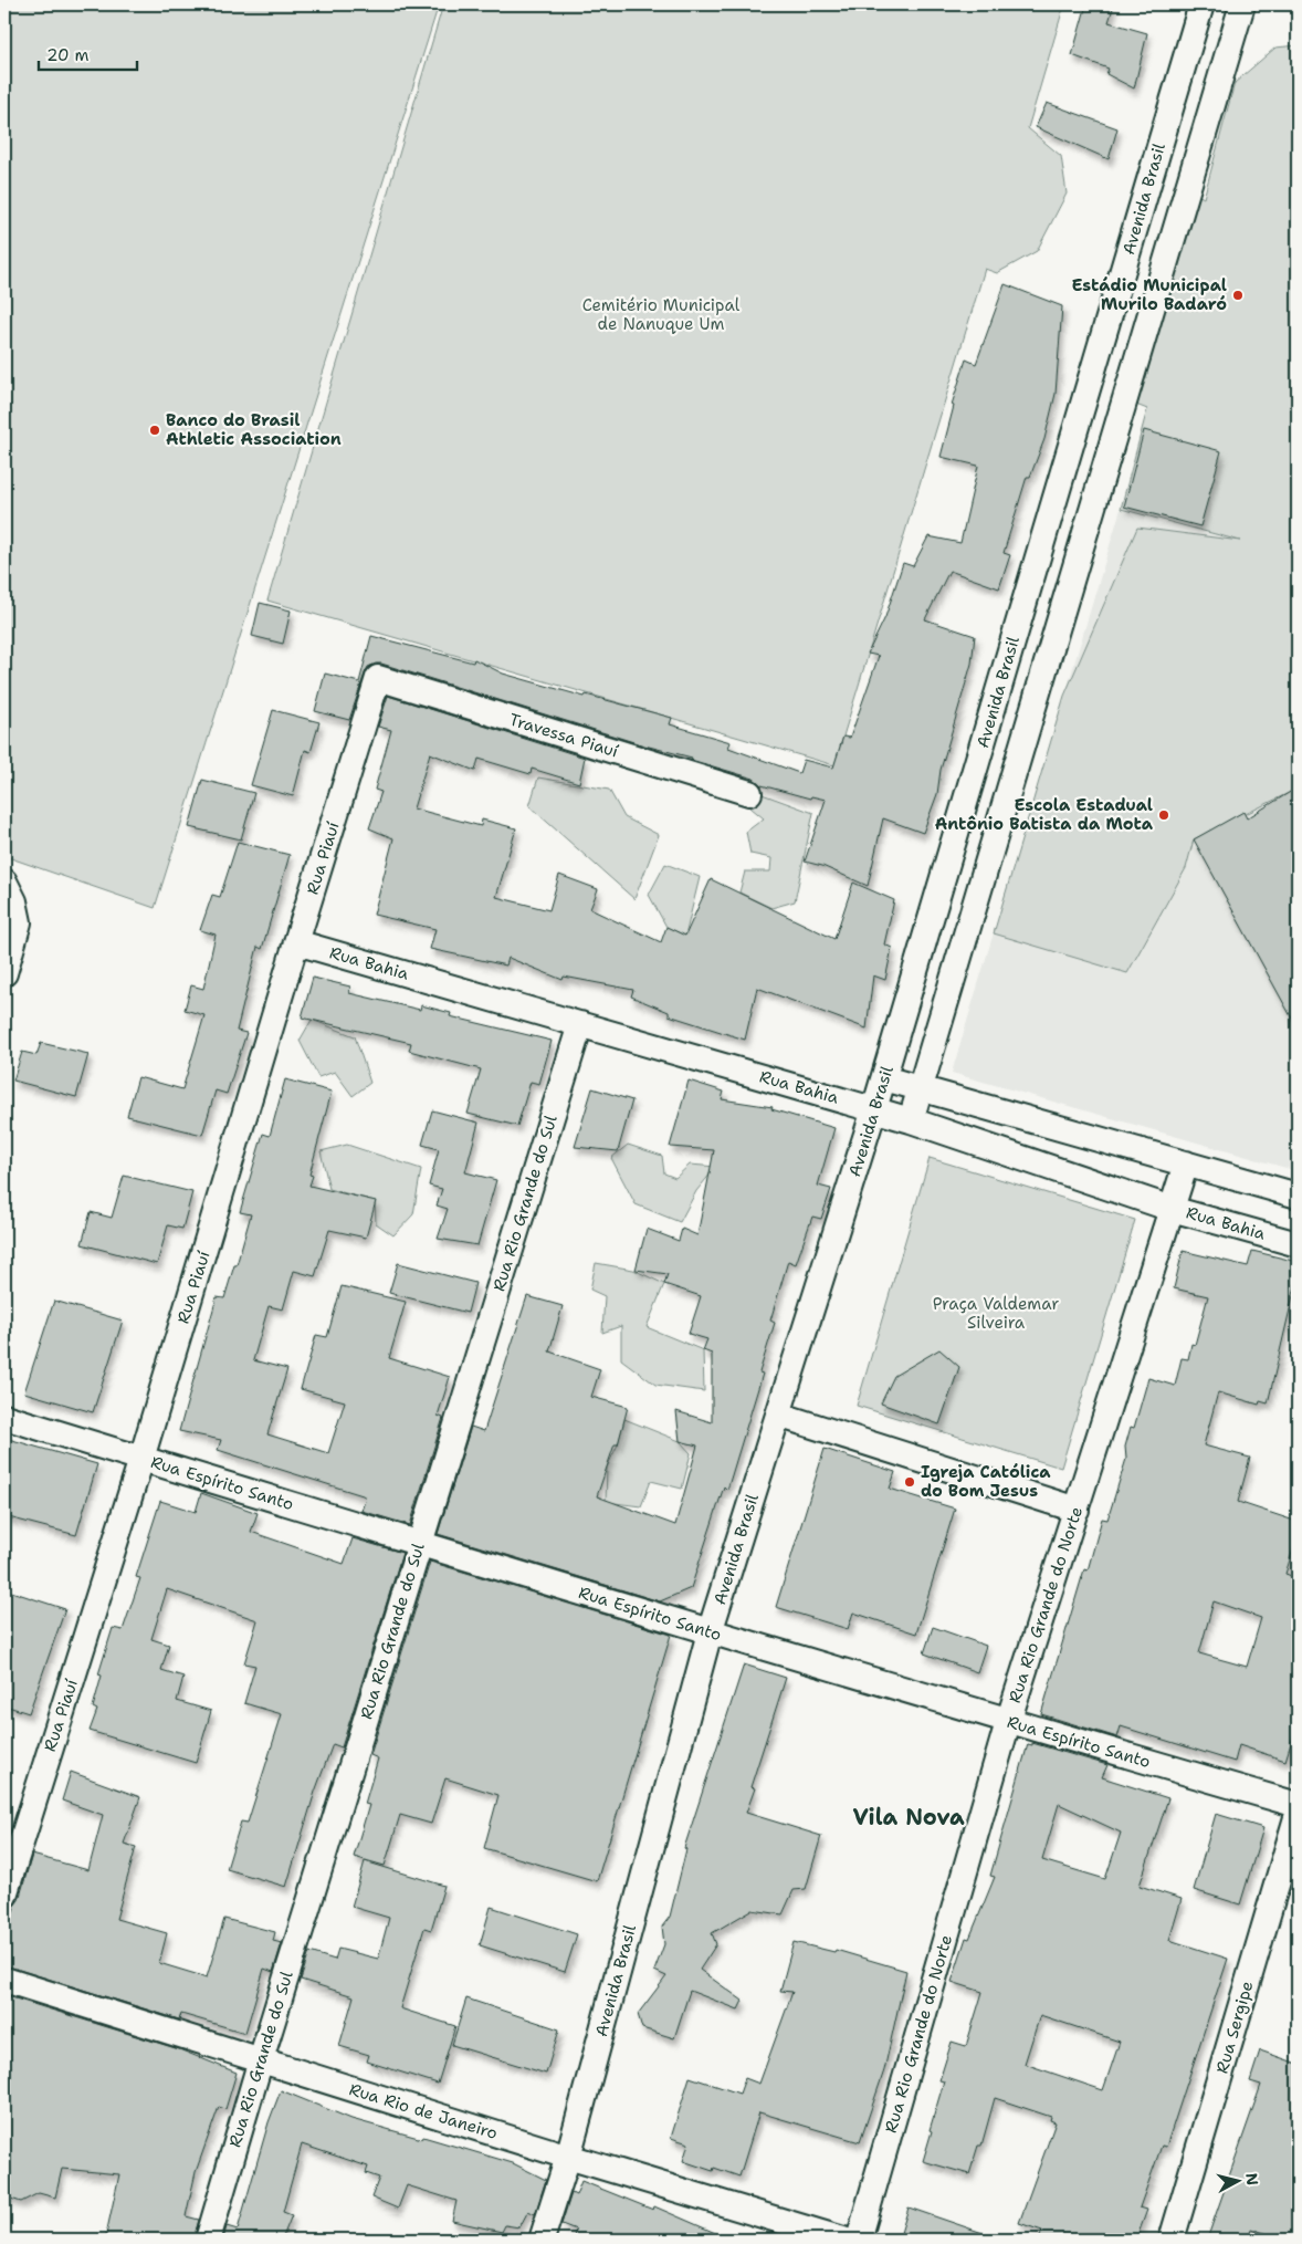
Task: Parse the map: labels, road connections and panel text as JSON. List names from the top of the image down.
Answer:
{
  "streets": {
    "street": [
      "Avenida Brasil",
      "Travessa Piauí",
      "Rua Piauí",
      "Rua Bahia",
      "Rua Rio Grande do Sul",
      "Rua Espírito Santo",
      "Rua Rio Grande do Norte",
      "Rua Sergipe",
      "Rua Rio de Janeiro"
    ]
  },
  "crossings": [
    ["Avenida Brasil", "Rua Bahia"],
    ["Avenida Brasil", "Rua Espírito Santo"],
    ["Avenida Brasil", "Rua Rio de Janeiro"],
    ["Travessa Piauí", "Rua Piauí"],
    ["Rua Piauí", "Rua Bahia"],
    ["Rua Piauí", "Rua Espírito Santo"],
    ["Rua Bahia", "Rua Rio Grande do Sul"],
    ["Rua Bahia", "Rua Rio Grande do Norte"],
    ["Rua Rio Grande do Sul", "Rua Espírito Santo"],
    ["Rua Rio Grande do Sul", "Rua Rio de Janeiro"],
    ["Rua Espírito Santo", "Rua Rio Grande do Norte"]
  ],
  "districts": ["Vila Nova"],
  "parks": ["Cemitério Municipal de Nanuque Um", "Praça Valdemar Silveira"],
  "places": [
    "Estádio Municipal Murilo Badaró",
    "Banco do Brasil Athletic Association",
    "Escola Estadual Antônio Batista da Mota",
    "Igreja Católica do Bom Jesus"
  ],
  "scale_bar": "20 m",
  "north": "right"
}
